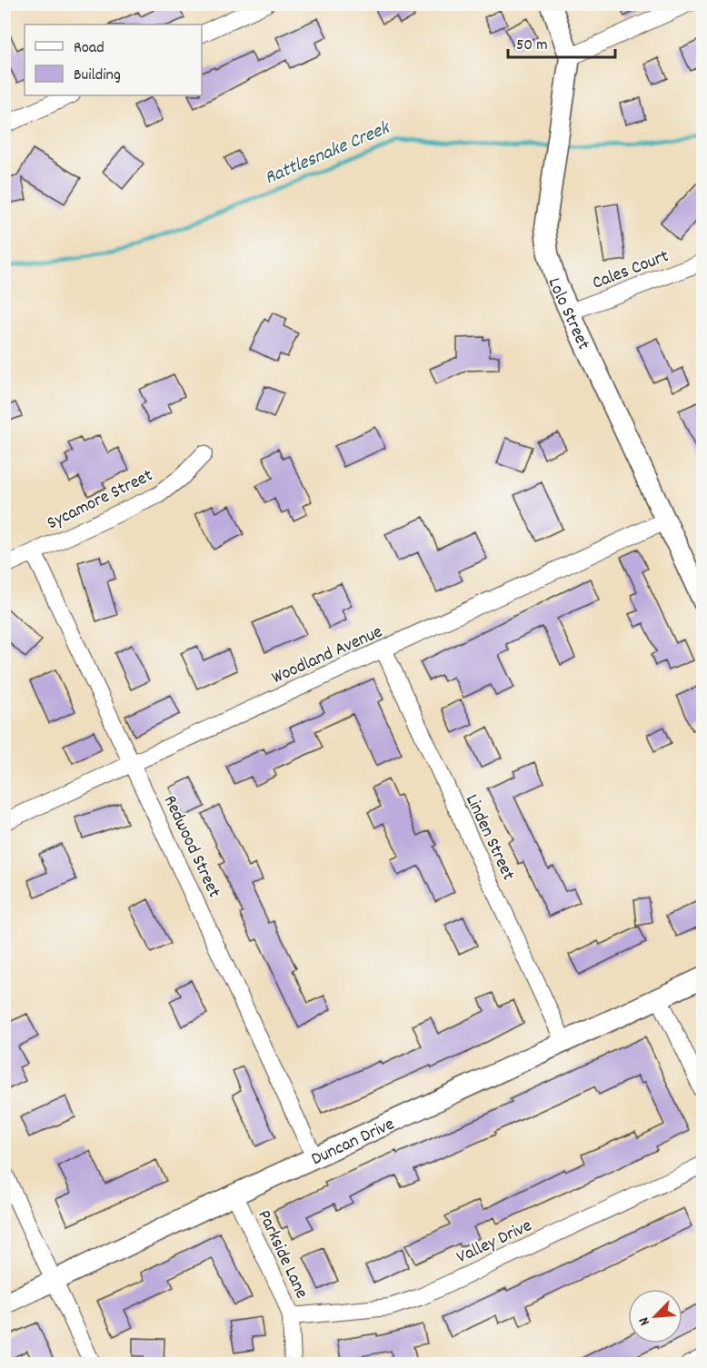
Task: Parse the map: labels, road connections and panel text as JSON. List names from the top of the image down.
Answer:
{
  "streets": {
    "street": [
      "Cales Court",
      "Lolo Street",
      "Sycamore Street",
      "Woodland Avenue",
      "Linden Street",
      "Redwood Street",
      "Duncan Drive",
      "Valley Drive",
      "Parkside Lane"
    ]
  },
  "crossings": [
    ["Cales Court", "Lolo Street"],
    ["Lolo Street", "Woodland Avenue"],
    ["Sycamore Street", "Redwood Street"],
    ["Woodland Avenue", "Linden Street"],
    ["Woodland Avenue", "Redwood Street"],
    ["Linden Street", "Duncan Drive"],
    ["Redwood Street", "Duncan Drive"],
    ["Duncan Drive", "Parkside Lane"],
    ["Valley Drive", "Parkside Lane"]
  ],
  "water": ["Rattlesnake Creek"],
  "legend": ["Road", "Building"],
  "scale_bar": "50 m",
  "north": "bottom left"
}
